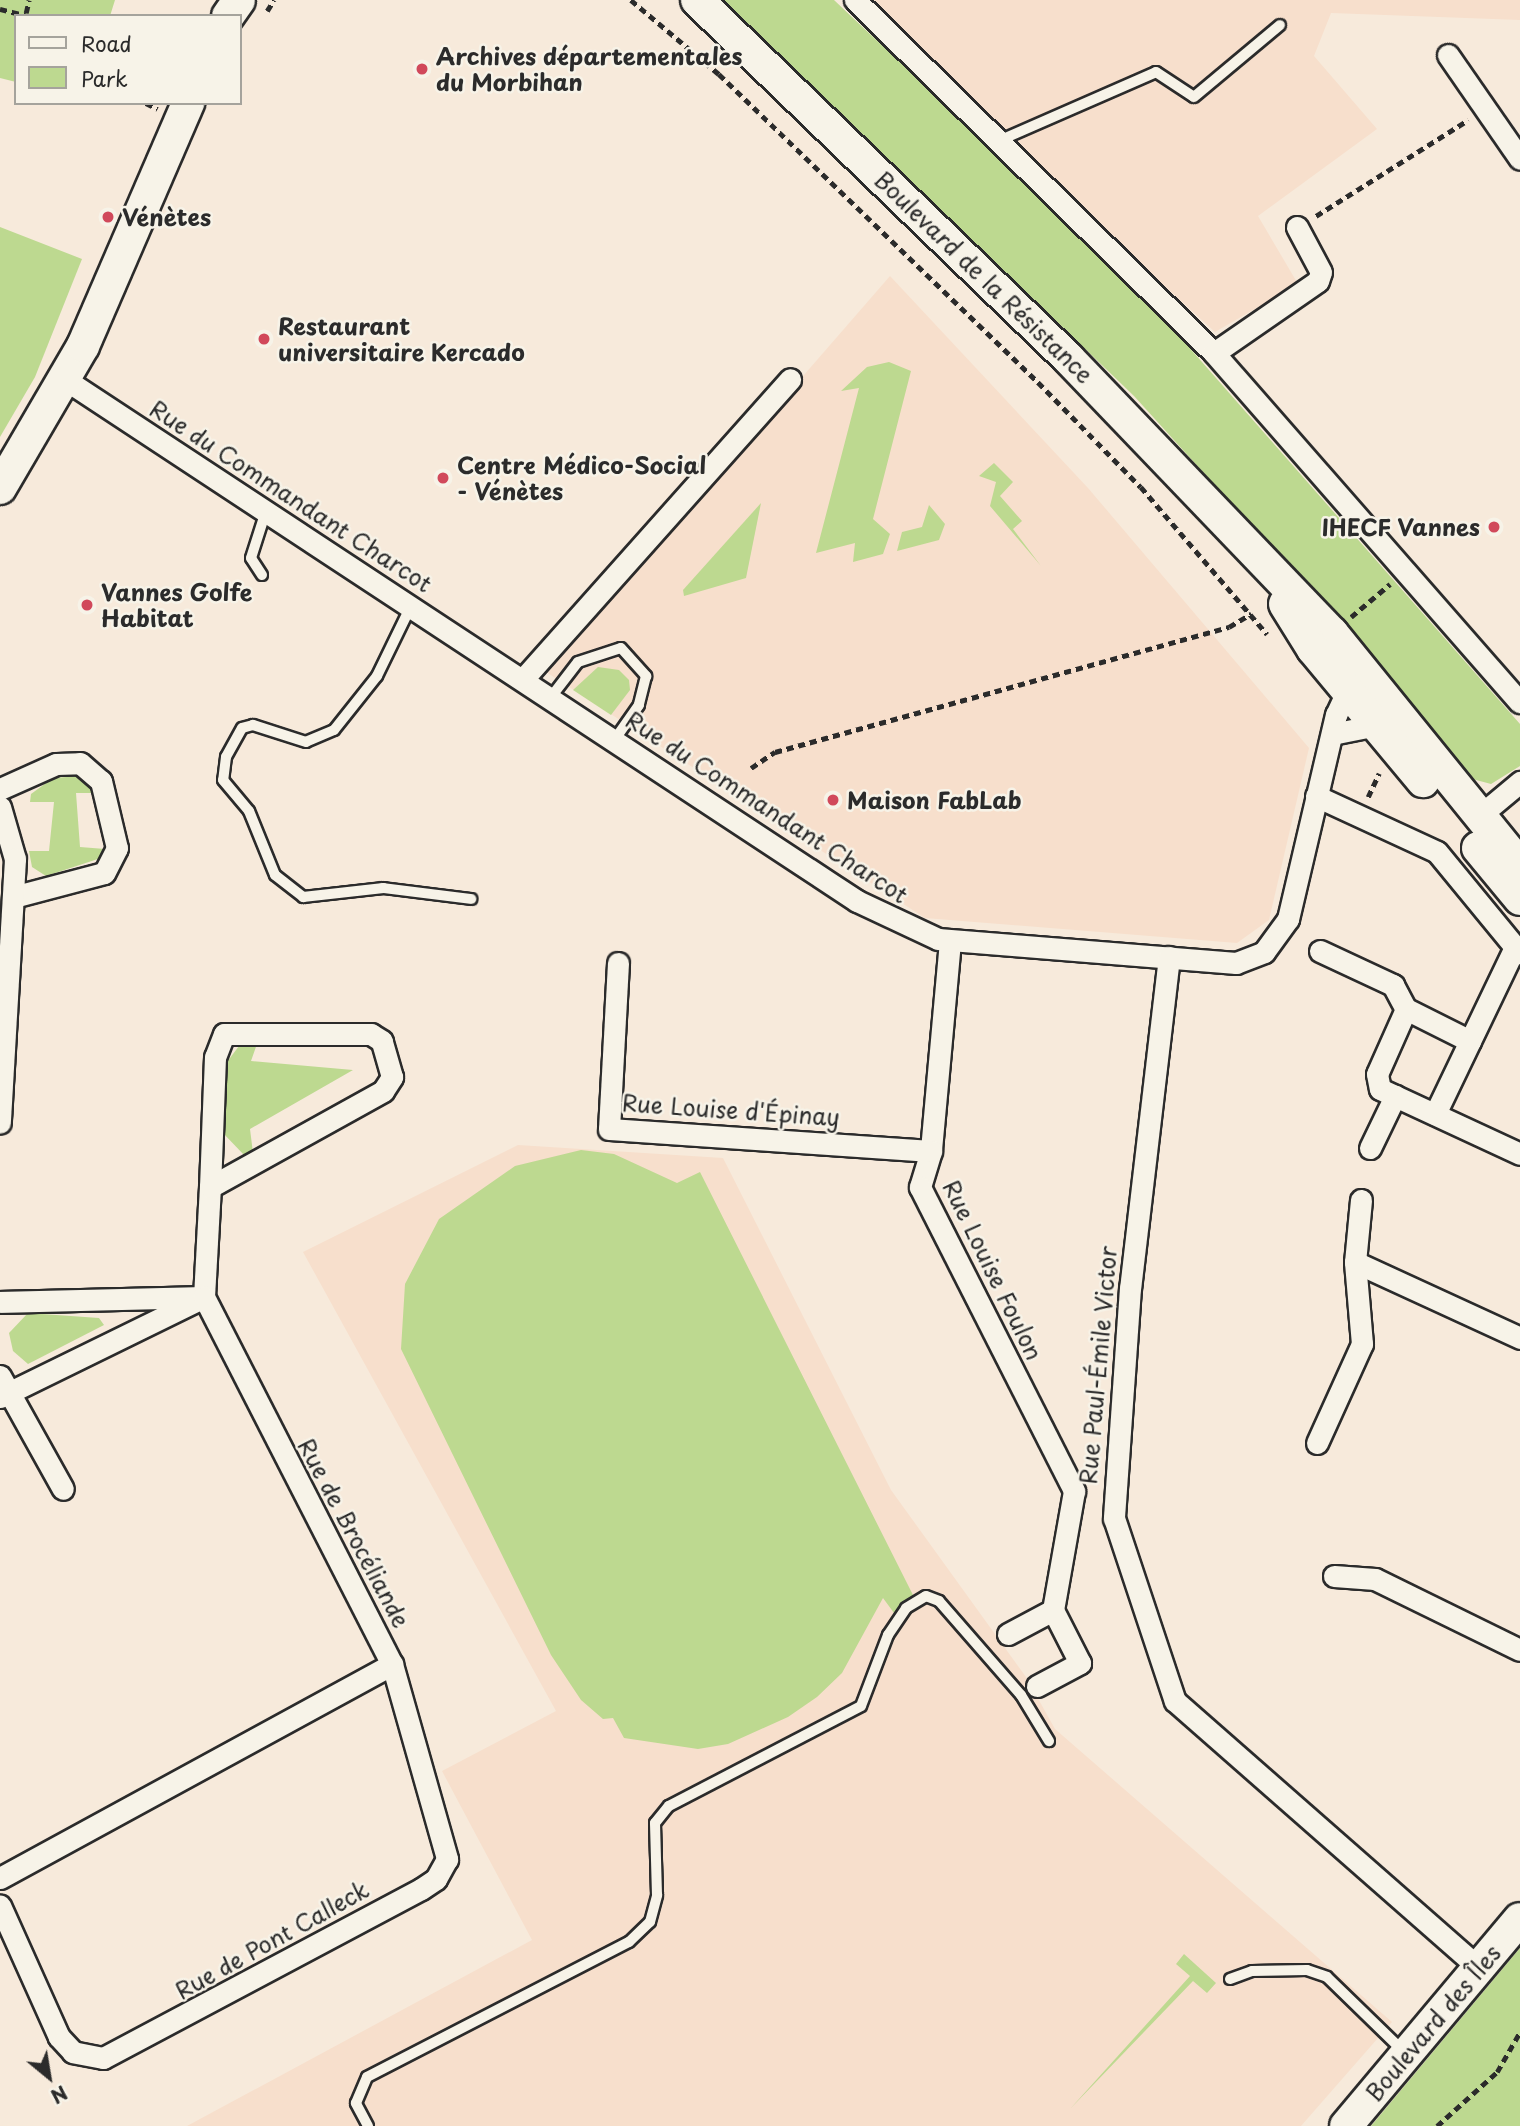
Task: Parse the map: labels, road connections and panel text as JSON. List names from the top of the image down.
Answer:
{
  "streets": {
    "main road": ["Boulevard de la Résistance", "Boulevard des Îles"],
    "street": [
      "Rue du Commandant Charcot",
      "Rue Louise d'Épinay",
      "Rue Louise Foulon",
      "Rue Paul-Émile Victor",
      "Rue de Brocéliande",
      "Rue de Pont Calleck"
    ]
  },
  "crossings": [
    ["Boulevard de la Résistance", "Rue du Commandant Charcot"],
    ["Rue du Commandant Charcot", "Rue Louise Foulon"],
    ["Rue du Commandant Charcot", "Rue Paul-Émile Victor"],
    ["Rue Louise d'Épinay", "Rue Louise Foulon"],
    ["Rue Paul-Émile Victor", "Boulevard des Îles"],
    ["Rue de Brocéliande", "Rue de Pont Calleck"]
  ],
  "places": [
    "Archives départementales du Morbihan",
    "Vénètes",
    "Restaurant universitaire Kercado",
    "Centre Médico-Social - Vénètes",
    "IHECF Vannes",
    "Vannes Golfe Habitat",
    "Maison FabLab"
  ],
  "legend": ["Road", "Park"],
  "north": "bottom right"
}
